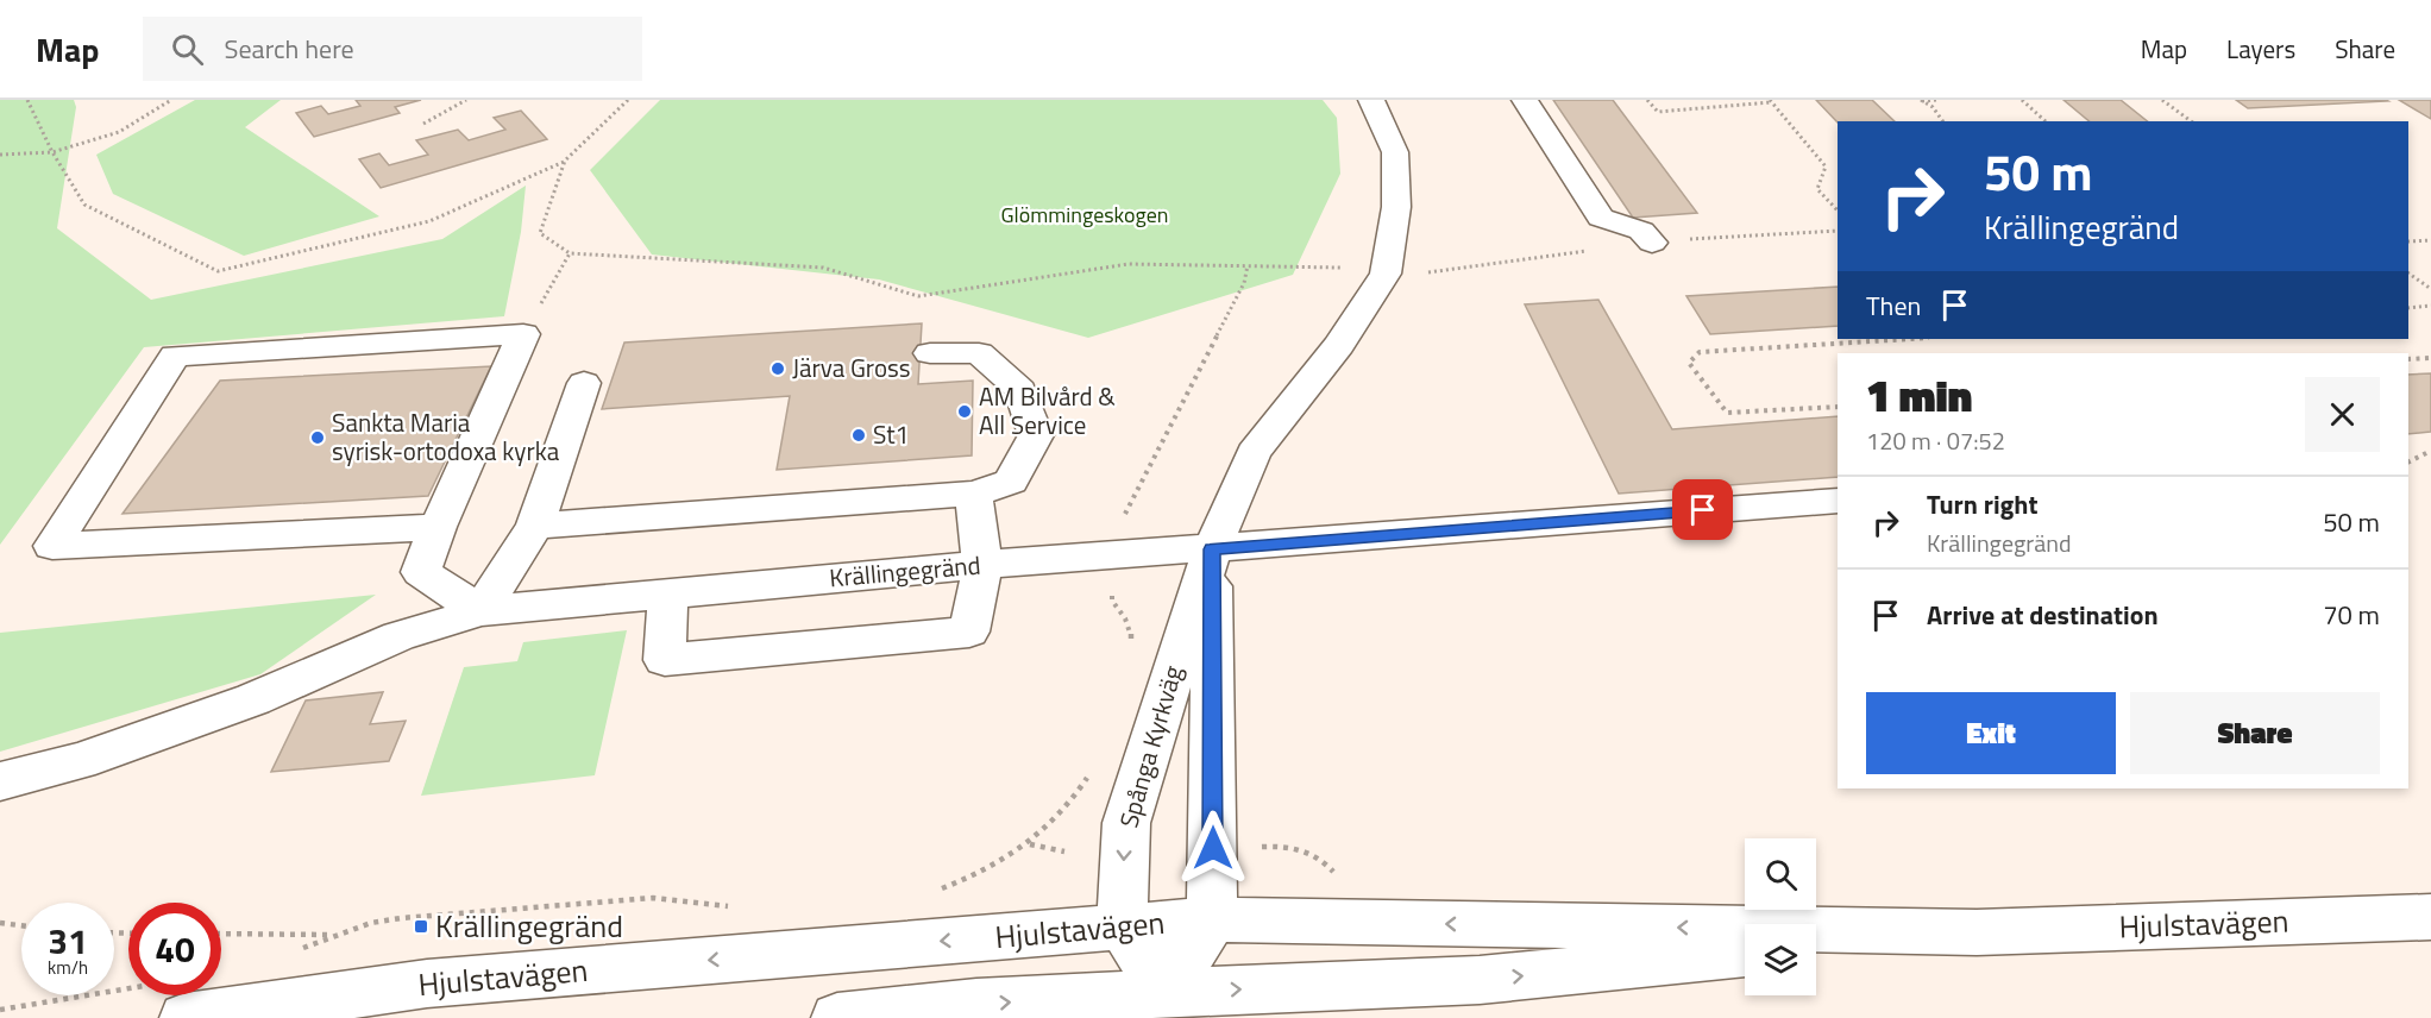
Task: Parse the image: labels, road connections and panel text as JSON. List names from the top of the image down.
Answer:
{
  "streets": {
    "street": ["Krällingegränd", "Spånga Kyrkväg", "Hjulstavägen"]
  },
  "crossings": [
    ["Krällingegränd", "Spånga Kyrkväg"],
    ["Spånga Kyrkväg", "Hjulstavägen"]
  ],
  "parks": ["Glömmingeskogen"],
  "places": {
    "other": [
      "Järva Gross",
      "AM Bilvård & All Service",
      "St1",
      "Sankta Maria syrisk-ortodoxa kyrka"
    ],
    "transit": ["Krällingegränd"]
  },
  "page": {
    "header": "Map",
    "search": "Search here",
    "nav": ["Map", "Layers", "Share"],
    "turn": ["50 m", "Krällingegränd"],
    "then": "Then",
    "heading": ["1 min", "120 m · 07:52"],
    "list": [
      {
        "name": "Turn right",
        "note": "Krällingegränd",
        "value": "50 m"
      },
      {
        "name": "Arrive at destination",
        "value": "70 m"
      }
    ],
    "buttons": ["Exit", "Share"],
    "speed": "31 km/h",
    "limit": "40"
  }
}
